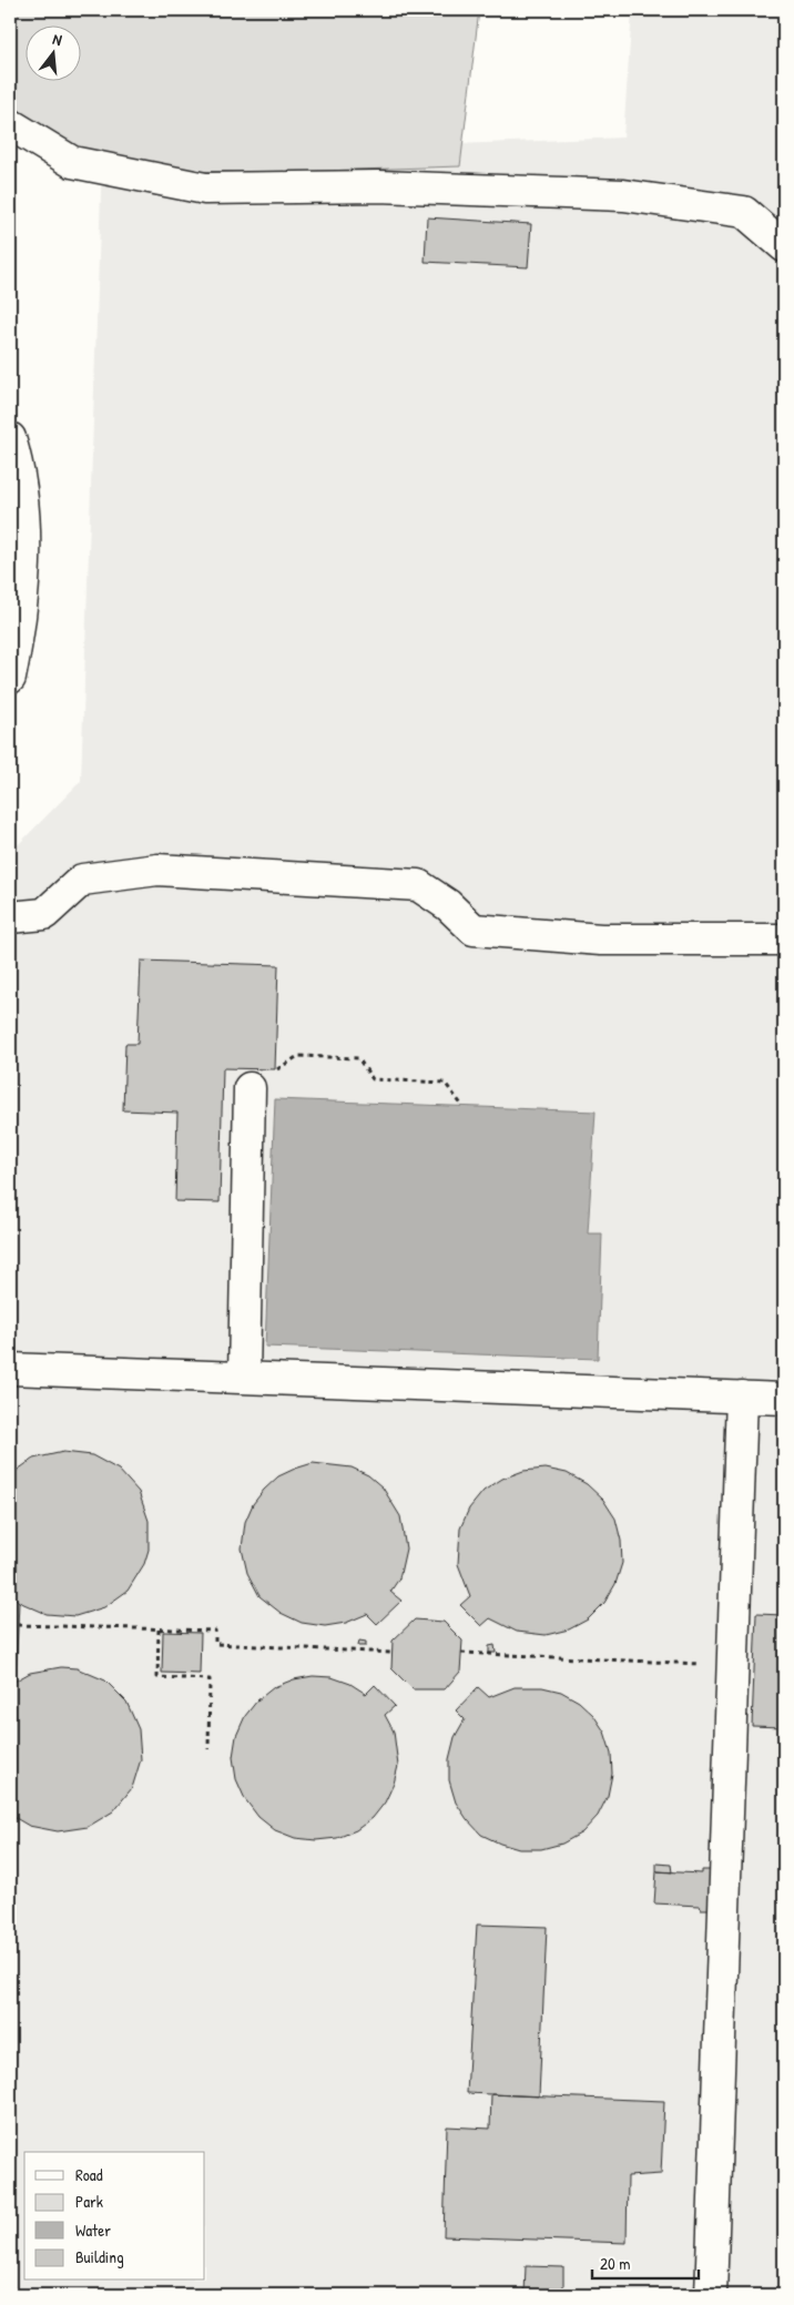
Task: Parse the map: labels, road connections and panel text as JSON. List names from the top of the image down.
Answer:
{
  "legend": [
    "Road",
    "Park",
    "Water",
    "Building"
  ],
  "scale_bar": "20 m",
  "north": "top"
}
